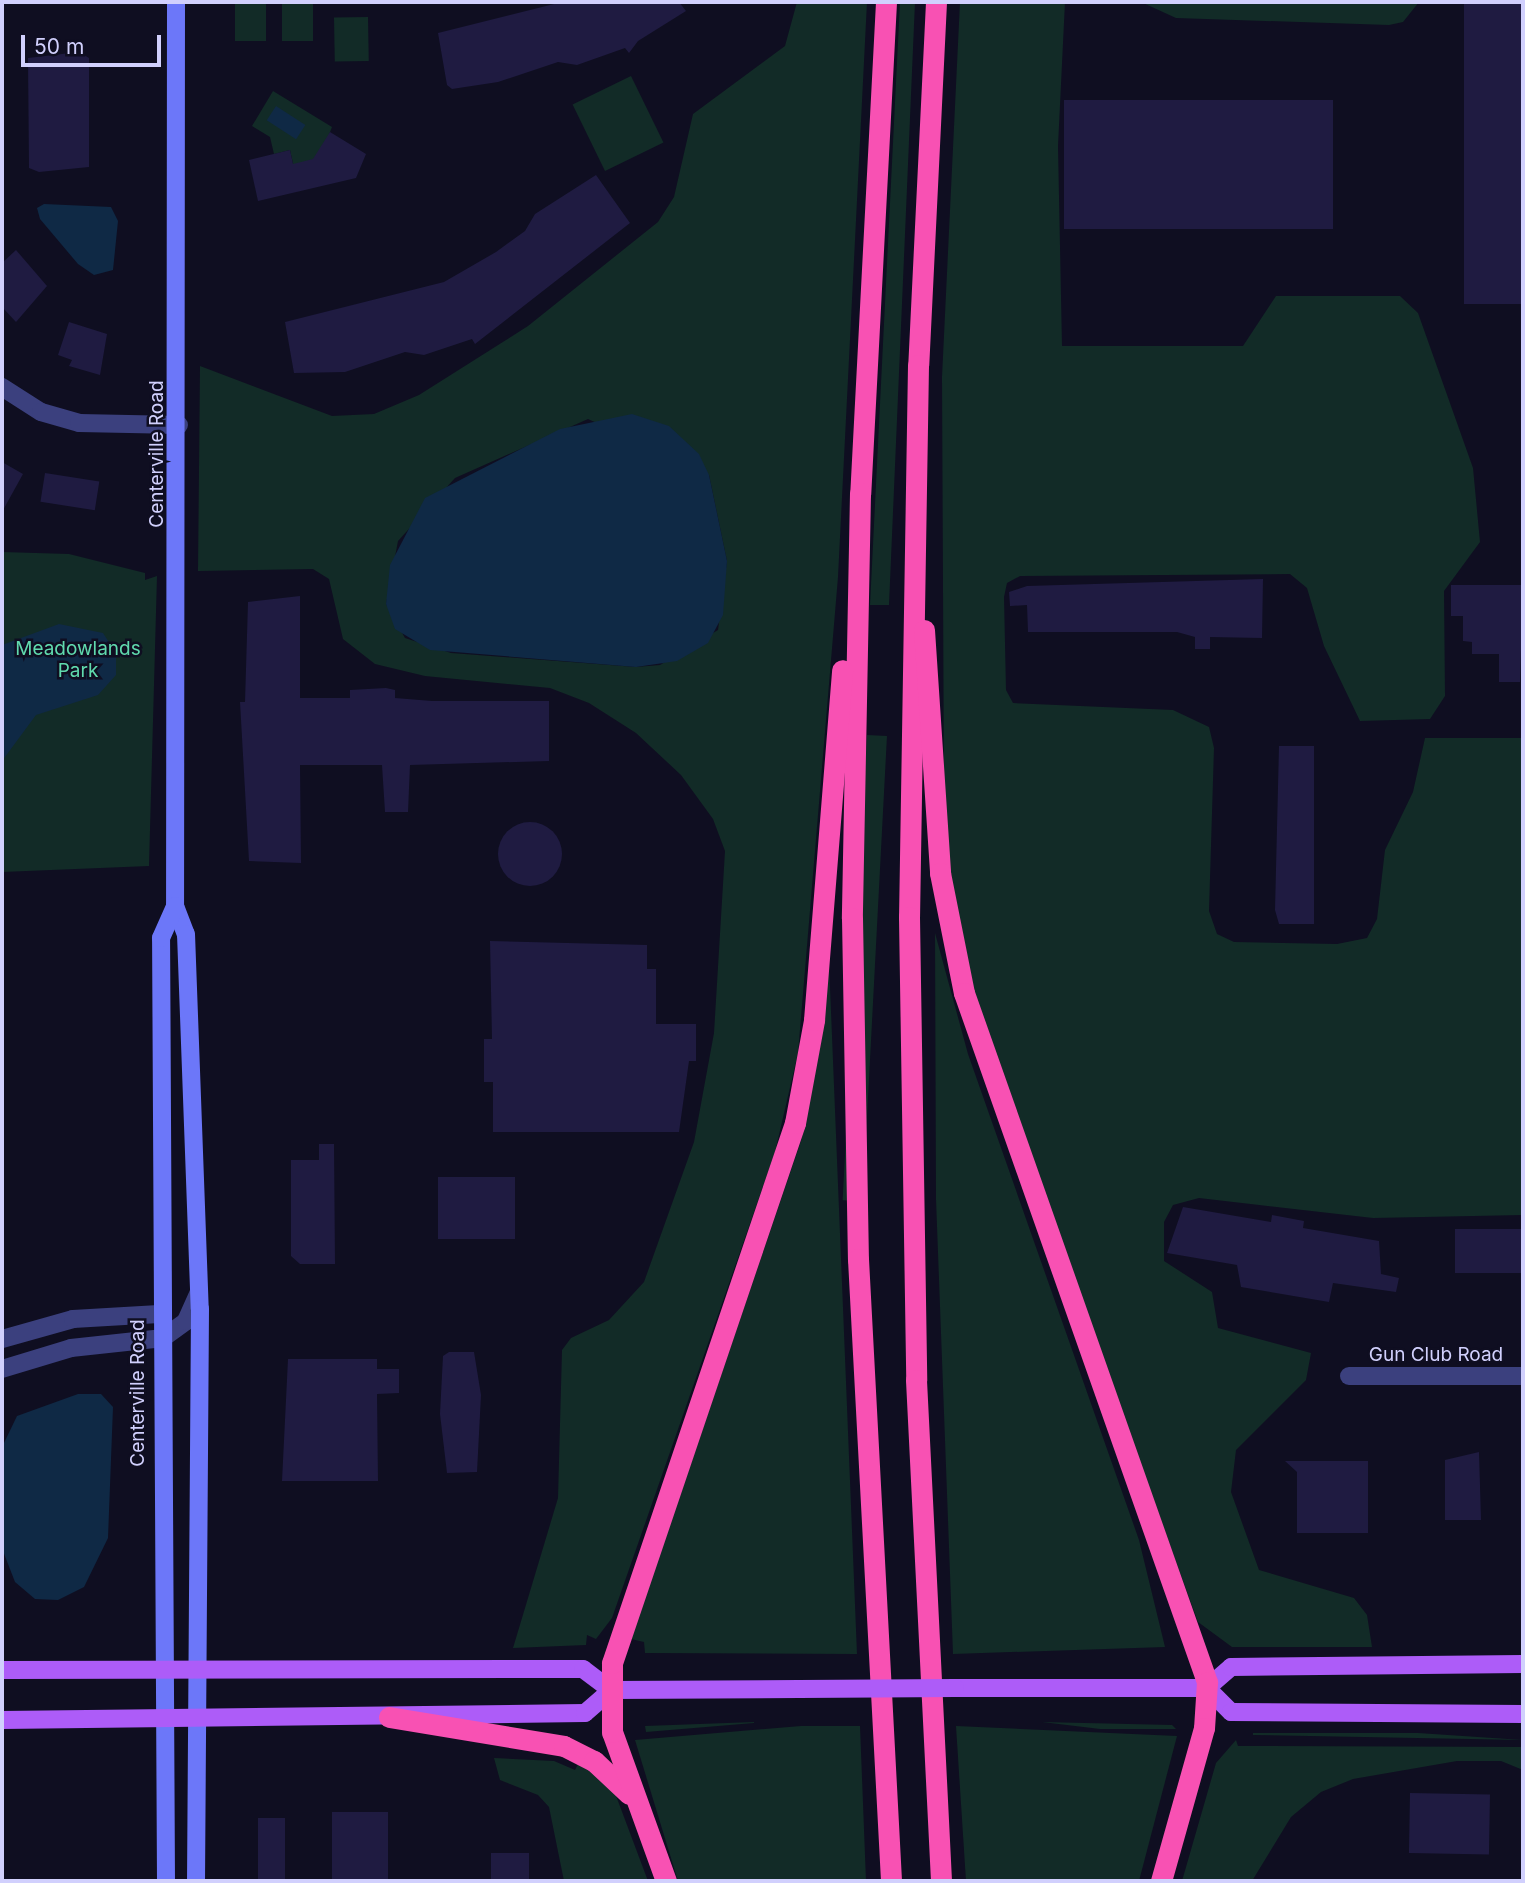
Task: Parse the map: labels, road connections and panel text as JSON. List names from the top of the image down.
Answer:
{
  "streets": {
    "main road": ["Centerville Road"],
    "street": ["Gun Club Road"]
  },
  "parks": ["Meadowlands Park"],
  "scale_bar": "50 m"
}
